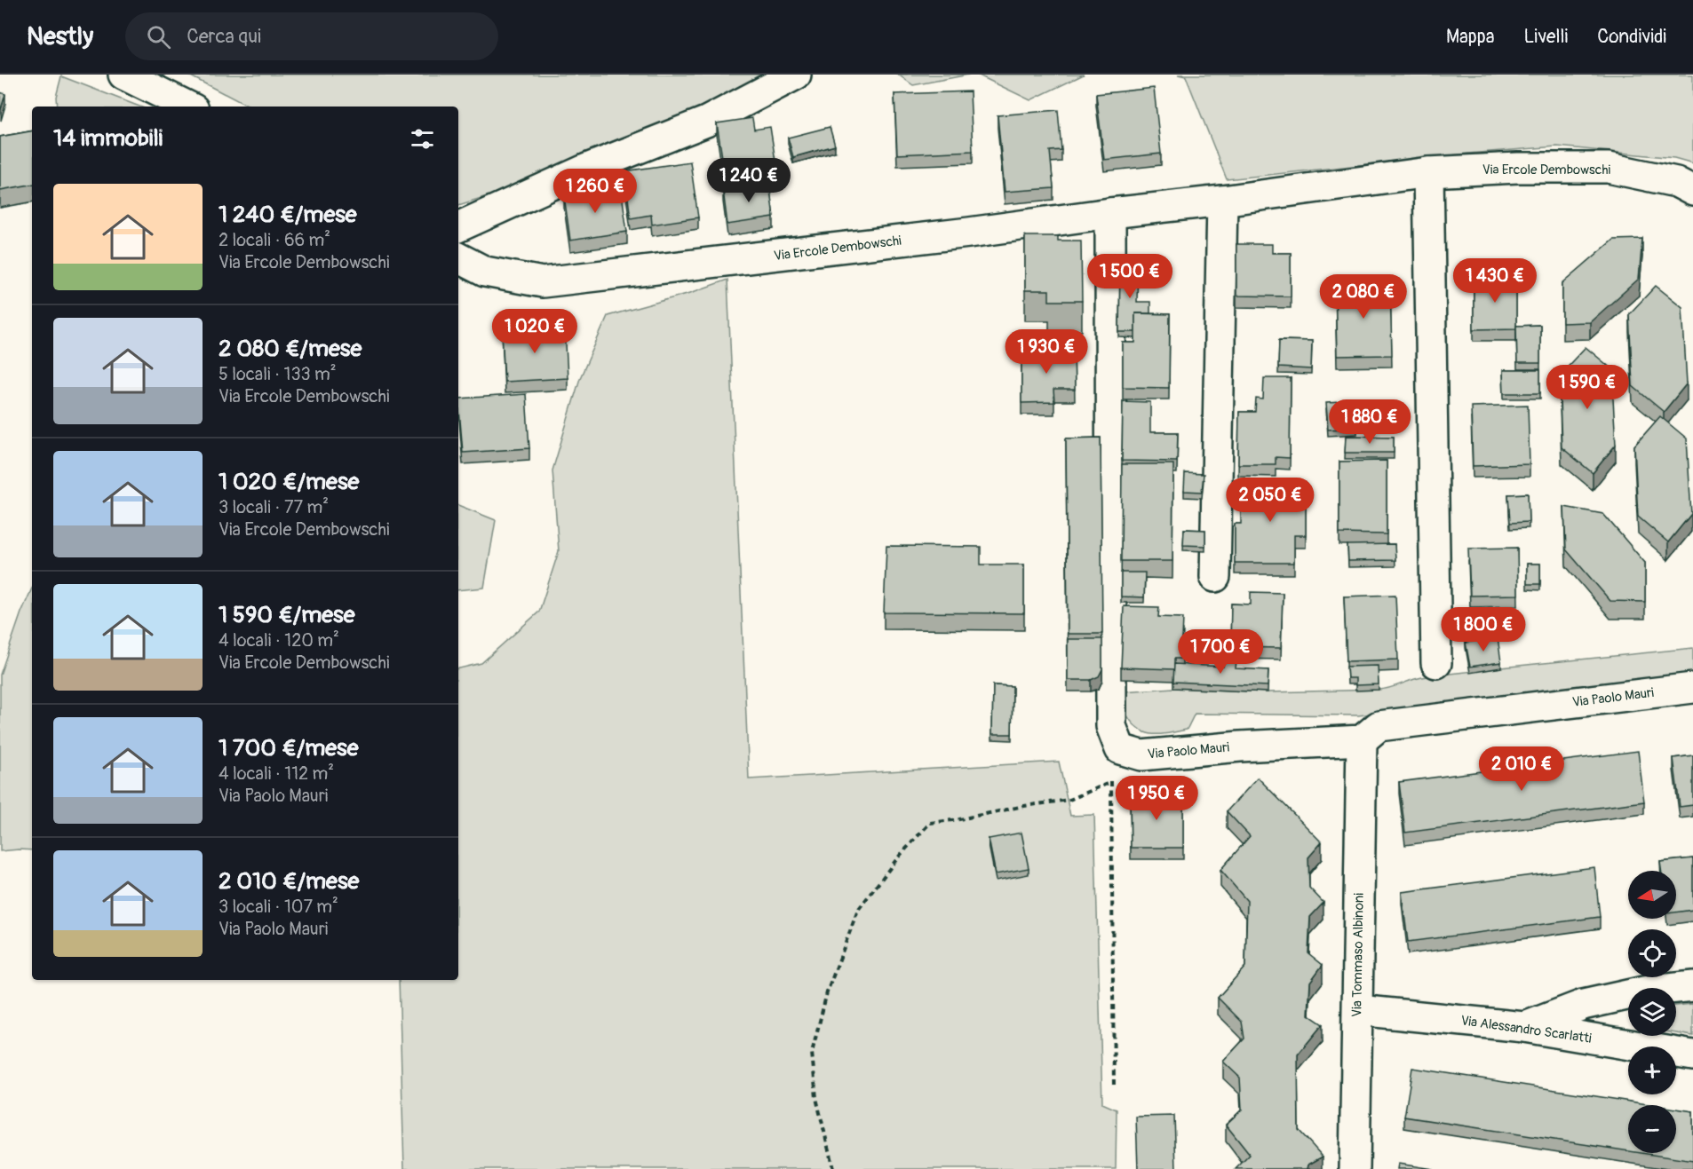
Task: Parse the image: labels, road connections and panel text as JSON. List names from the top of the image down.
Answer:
{
  "streets": {
    "street": [
      "Via Ercole Dembowschi",
      "Via Paolo Mauri",
      "Via Tommaso Albinoni",
      "Via Alessandro Scarlatti"
    ]
  },
  "crossings": [
    ["Via Paolo Mauri", "Via Tommaso Albinoni"],
    ["Via Tommaso Albinoni", "Via Alessandro Scarlatti"]
  ],
  "north": "left",
  "page": {
    "header": "Nestly",
    "search": "Cerca qui",
    "nav": ["Mappa", "Livelli", "Condividi"],
    "heading": "14 immobili",
    "price": [
      "1 240 €",
      "1 260 €",
      "1 500 €",
      "1 430 €",
      "2 080 €",
      "1 020 €",
      "1 930 €",
      "1 590 €",
      "1 880 €",
      "2 050 €",
      "1 800 €",
      "1 700 €",
      "2 010 €",
      "1 950 €"
    ],
    "list": [
      {
        "name": "1 240 €/mese",
        "note": "2 locali · 66 m² · Via Ercole Dembowschi"
      },
      {
        "name": "2 080 €/mese",
        "note": "5 locali · 133 m² · Via Ercole Dembowschi"
      },
      {
        "name": "1 020 €/mese",
        "note": "3 locali · 77 m² · Via Ercole Dembowschi"
      },
      {
        "name": "1 590 €/mese",
        "note": "4 locali · 120 m² · Via Ercole Dembowschi"
      },
      {
        "name": "1 700 €/mese",
        "note": "4 locali · 112 m² · Via Paolo Mauri"
      },
      {
        "name": "2 010 €/mese",
        "note": "3 locali · 107 m² · Via Paolo Mauri"
      }
    ],
    "map_buttons": ["+", "−"]
  }
}
